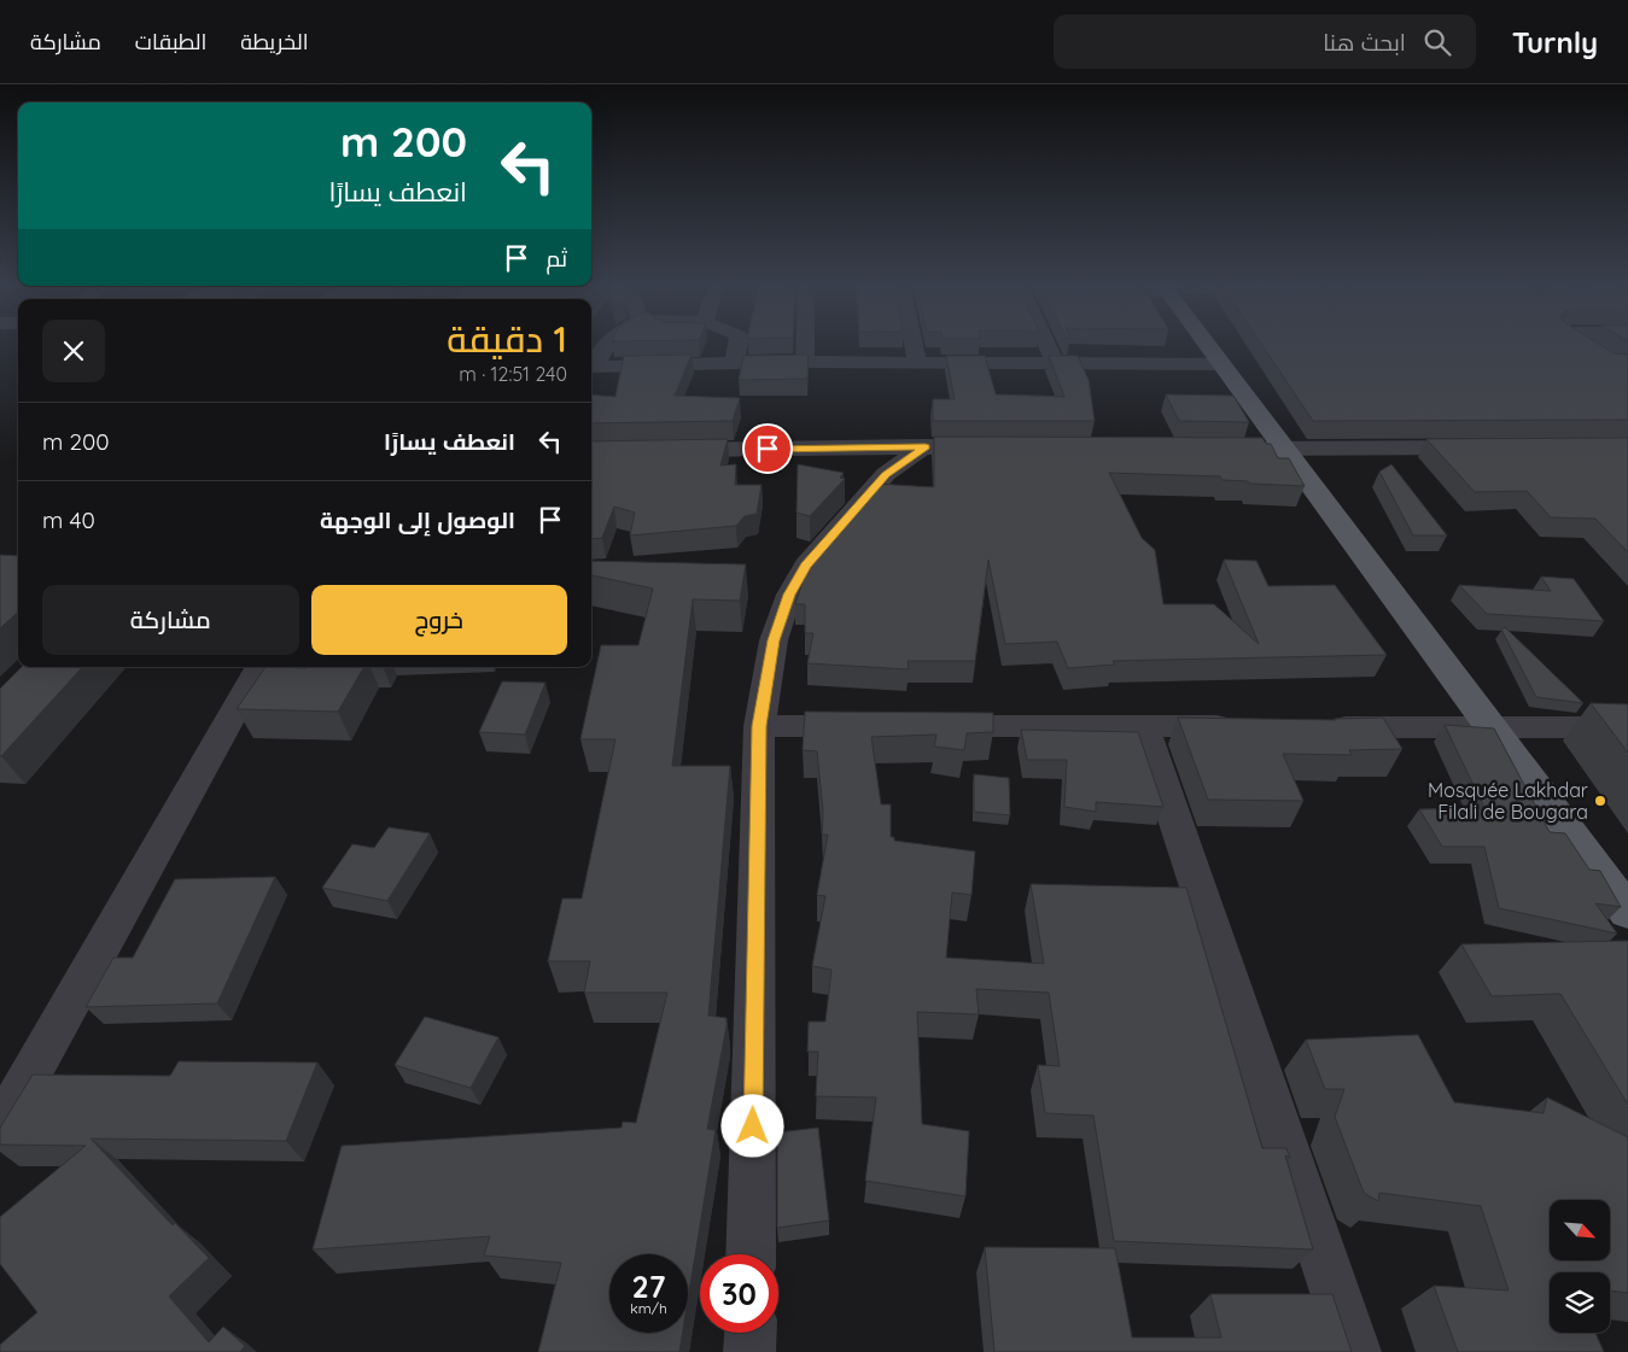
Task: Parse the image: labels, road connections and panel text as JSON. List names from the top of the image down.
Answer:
{
  "places": ["Mosquée Lakhdar Filali de Bougara"],
  "north": "bottom right",
  "page": {
    "header": "Turnly",
    "search": "ابحث هنا",
    "nav": ["الخريطة", "الطبقات", "مشاركة"],
    "turn": ["200 m", "انعطف يسارًا"],
    "then": "ثم",
    "heading": ["1 دقيقة", "240 m · 12:51"],
    "list": [
      {
        "name": "انعطف يسارًا",
        "value": "200 m"
      },
      {
        "name": "الوصول إلى الوجهة",
        "value": "40 m"
      }
    ],
    "buttons": ["خروج", "مشاركة"],
    "speed": "27 km/h",
    "limit": "30"
  }
}
